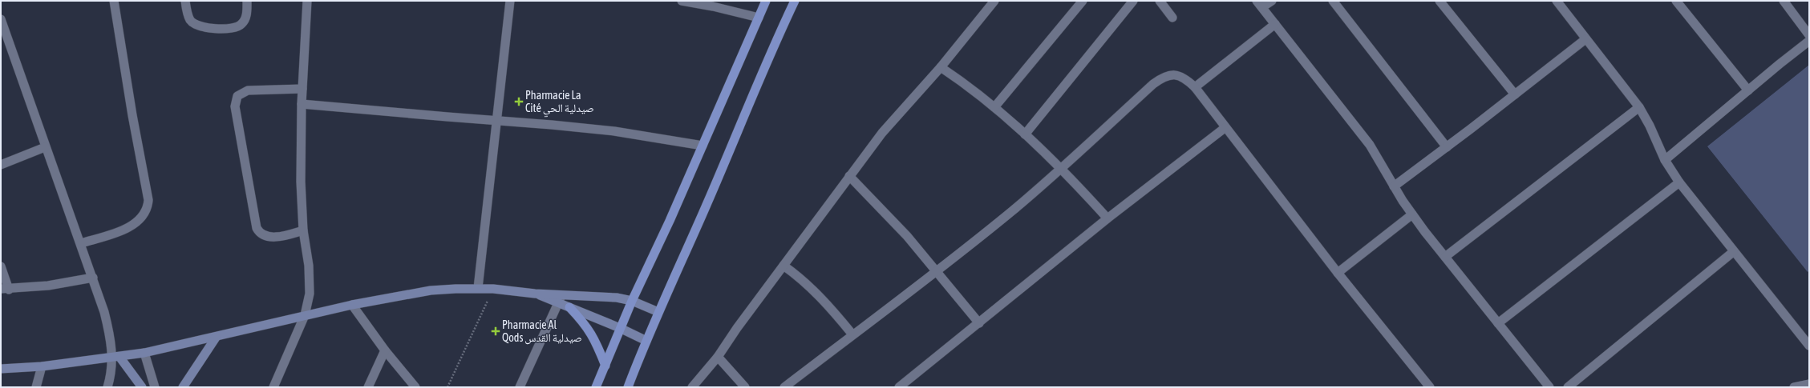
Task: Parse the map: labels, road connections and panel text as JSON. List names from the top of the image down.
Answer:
{
  "places": {
    "health": ["Pharmacie La Cité صيدلية الحي", "Pharmacie Al Qods صيدلية القدس"]
  }
}
